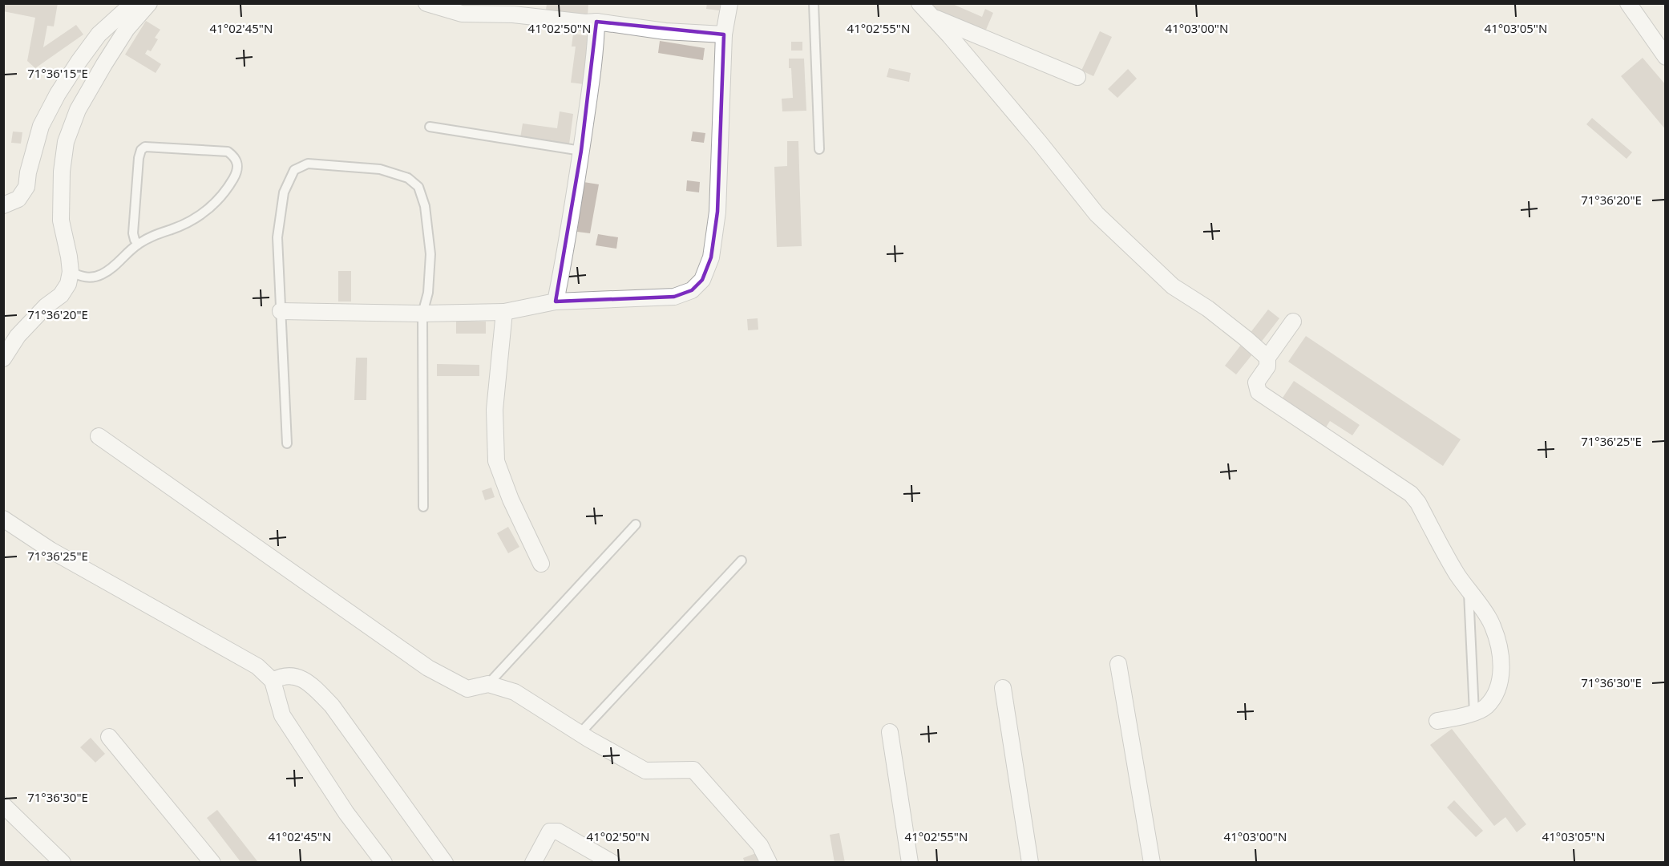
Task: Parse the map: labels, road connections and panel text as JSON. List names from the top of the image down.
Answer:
{
  "coordinates": [
    "41°02'45\"N",
    "41°02'50\"N",
    "41°02'55\"N",
    "41°03'00\"N",
    "41°03'05\"N",
    "71°36'15\"E",
    "71°36'20\"E",
    "71°36'25\"E",
    "71°36'30\"E"
  ]
}
